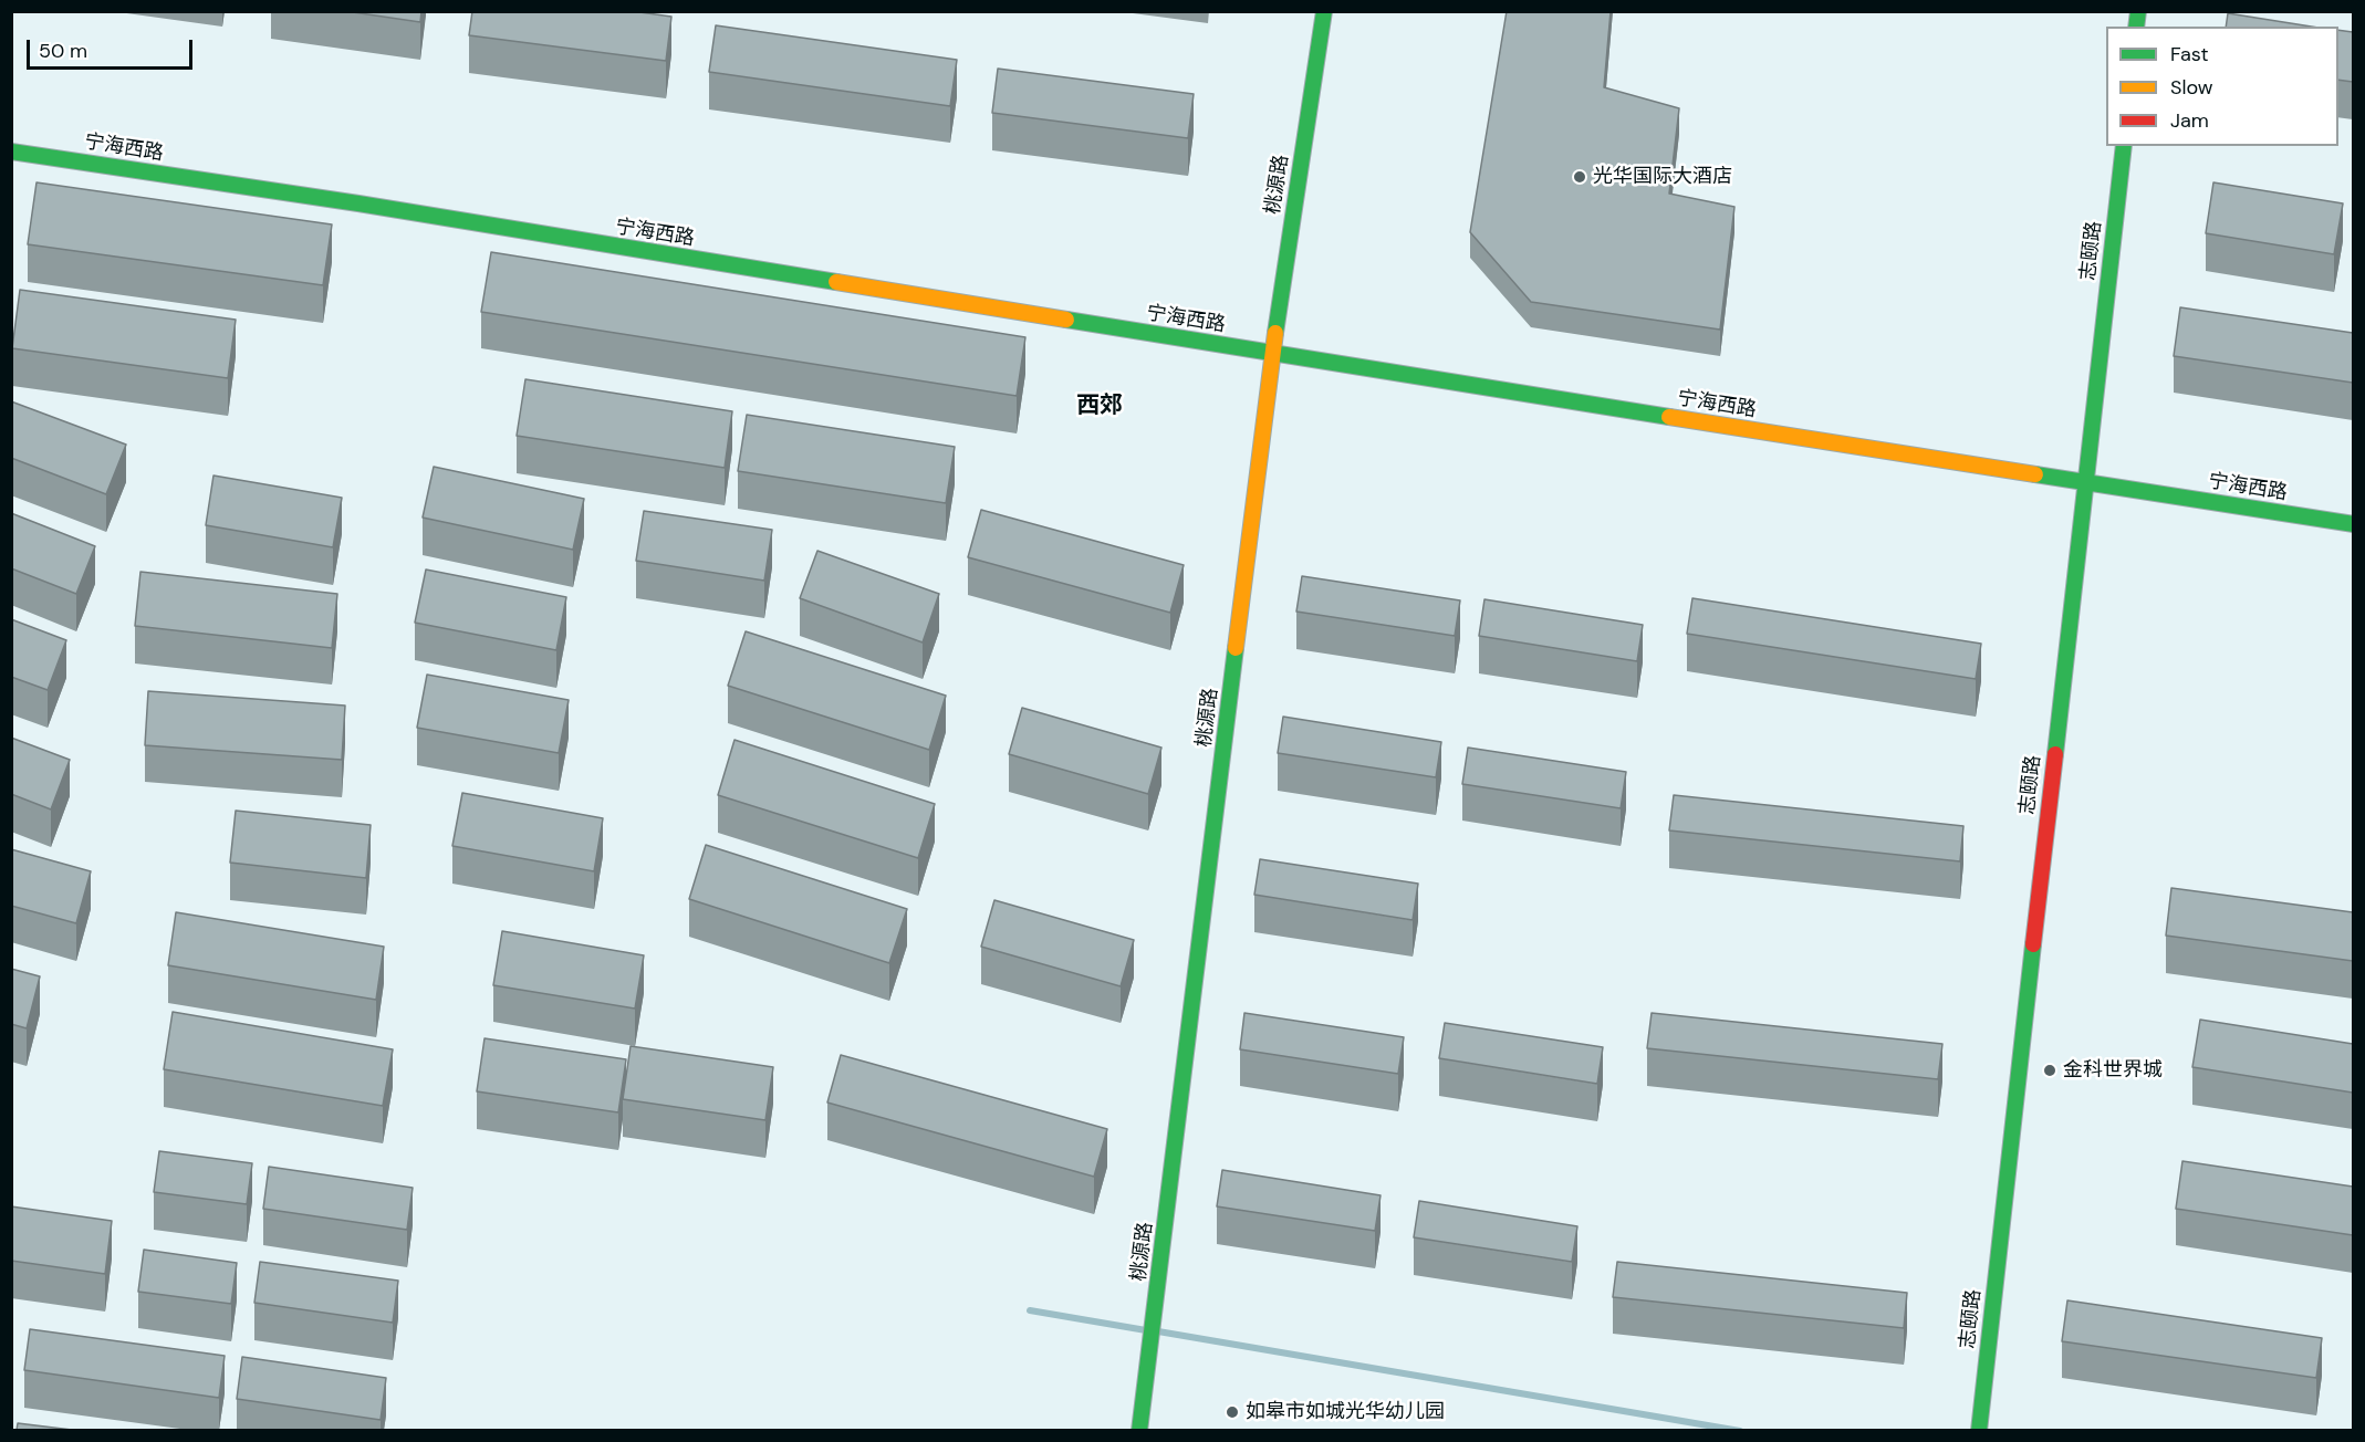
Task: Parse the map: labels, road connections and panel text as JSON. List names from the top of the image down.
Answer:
{
  "streets": {
    "street": ["宁海西路", "桃源路", "志颐路"]
  },
  "crossings": [
    ["宁海西路", "桃源路"],
    ["宁海西路", "志颐路"]
  ],
  "districts": ["西郊"],
  "places": ["光华国际大酒店", "金科世界城", "如皋市如城光华幼儿园"],
  "legend": ["Fast", "Slow", "Jam"],
  "scale_bar": "50 m"
}
